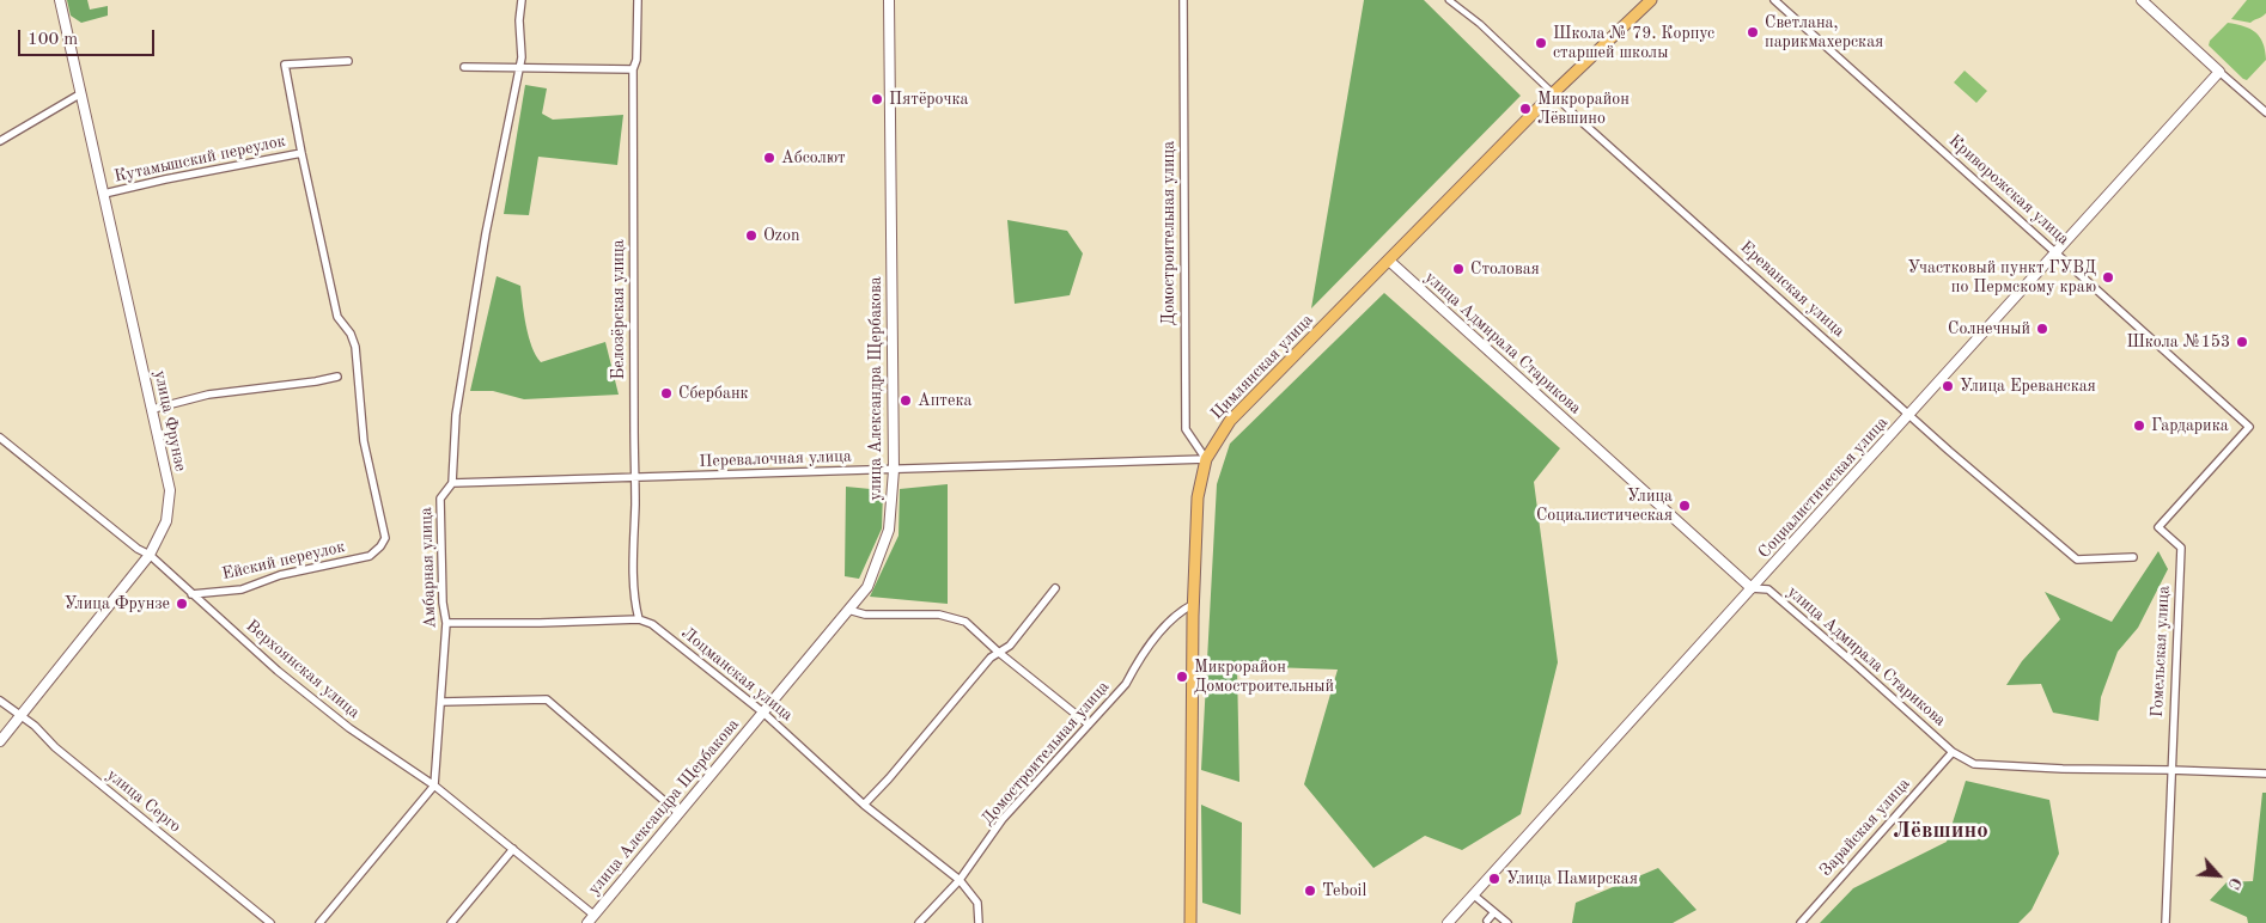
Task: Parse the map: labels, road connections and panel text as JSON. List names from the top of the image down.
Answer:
{
  "streets": {
    "main road": ["Цимлянская улица"],
    "street": [
      "Кутамышский переулок",
      "Криворожская улица",
      "Домостроительная улица",
      "Ереванская улица",
      "Белозёрская улица",
      "улица Адмирала Старикова",
      "улица Александра Щербакова",
      "улица Фрунзе",
      "Перевалочная улица",
      "Социалистическая улица",
      "Ейский переулок",
      "Амбарная улица",
      "Гомельская улица",
      "Верхоянская улица",
      "Лоцманская улица",
      "улица Серго",
      "Зарайская улица"
    ]
  },
  "crossings": [
    ["Кутамышский переулок", "улица Фрунзе"],
    ["Кутамышский переулок", "Ейский переулок"],
    ["Криворожская улица", "Социалистическая улица"],
    ["Криворожская улица", "Гомельская улица"],
    ["Домостроительная улица", "Цимлянская улица"],
    ["Домостроительная улица", "Перевалочная улица"],
    ["Домостроительная улица", "Лоцманская улица"],
    ["Ереванская улица", "Цимлянская улица"],
    ["Ереванская улица", "Социалистическая улица"],
    ["Белозёрская улица", "Перевалочная улица"],
    ["Белозёрская улица", "Лоцманская улица"],
    ["улица Адмирала Старикова", "Цимлянская улица"],
    ["улица Адмирала Старикова", "Социалистическая улица"],
    ["улица Адмирала Старикова", "Гомельская улица"],
    ["улица Адмирала Старикова", "Зарайская улица"],
    ["Цимлянская улица", "Перевалочная улица"],
    ["улица Александра Щербакова", "Перевалочная улица"],
    ["улица Александра Щербакова", "Верхоянская улица"],
    ["улица Александра Щербакова", "Лоцманская улица"],
    ["улица Фрунзе", "Верхоянская улица"],
    ["улица Фрунзе", "улица Серго"],
    ["Перевалочная улица", "Амбарная улица"],
    ["Ейский переулок", "Верхоянская улица"],
    ["Амбарная улица", "Верхоянская улица"]
  ],
  "districts": ["Лёвшино"],
  "places": [
    "Светлана, парикмахерская",
    "Школа № 79. Корпус старшей школы",
    "Пятёрочка",
    "Микрорайон Лёвшино",
    "Абсолют",
    "Ozon",
    "Столовая",
    "Участковый пункт ГУВД по Пермскому краю",
    "Солнечный",
    "Школа №153",
    "Улица Ереванская",
    "Сбербанк",
    "Аптека",
    "Гардарика",
    "Улица Социалистическая",
    "Улица Фрунзе",
    "Микрорайон Домостроительный",
    "Улица Памирская",
    "Teboil"
  ],
  "scale_bar": "100 m",
  "north": "bottom right"
}
